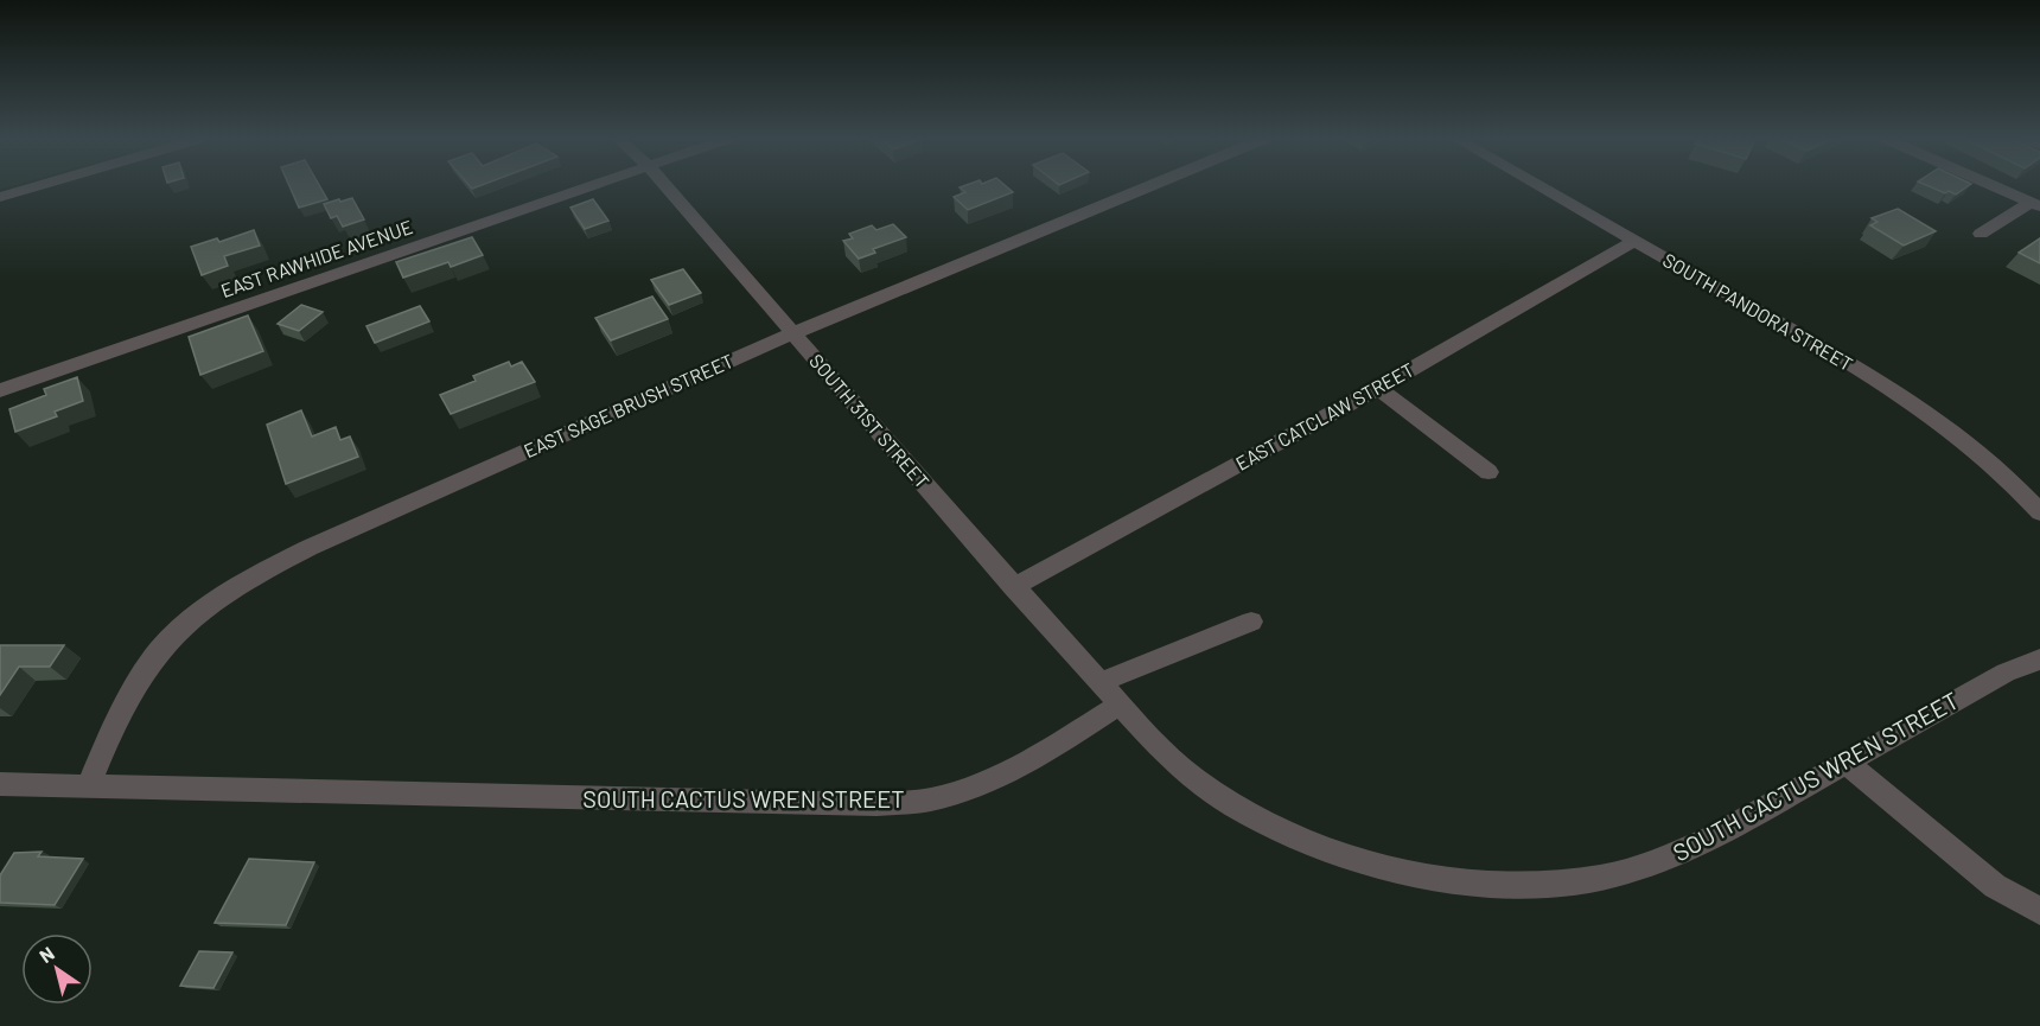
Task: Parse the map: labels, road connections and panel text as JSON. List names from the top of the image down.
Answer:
{
  "streets": {
    "street": [
      "EAST RAWHIDE AVENUE",
      "SOUTH PANDORA STREET",
      "EAST SAGE BRUSH STREET",
      "EAST CATCLAW STREET",
      "SOUTH 31ST STREET",
      "SOUTH CACTUS WREN STREET"
    ]
  },
  "crossings": [
    ["SOUTH PANDORA STREET", "EAST CATCLAW STREET"],
    ["EAST SAGE BRUSH STREET", "SOUTH 31ST STREET"],
    ["EAST SAGE BRUSH STREET", "SOUTH CACTUS WREN STREET"],
    ["EAST CATCLAW STREET", "SOUTH 31ST STREET"],
    ["SOUTH 31ST STREET", "SOUTH CACTUS WREN STREET"]
  ],
  "north": "top left"
}
